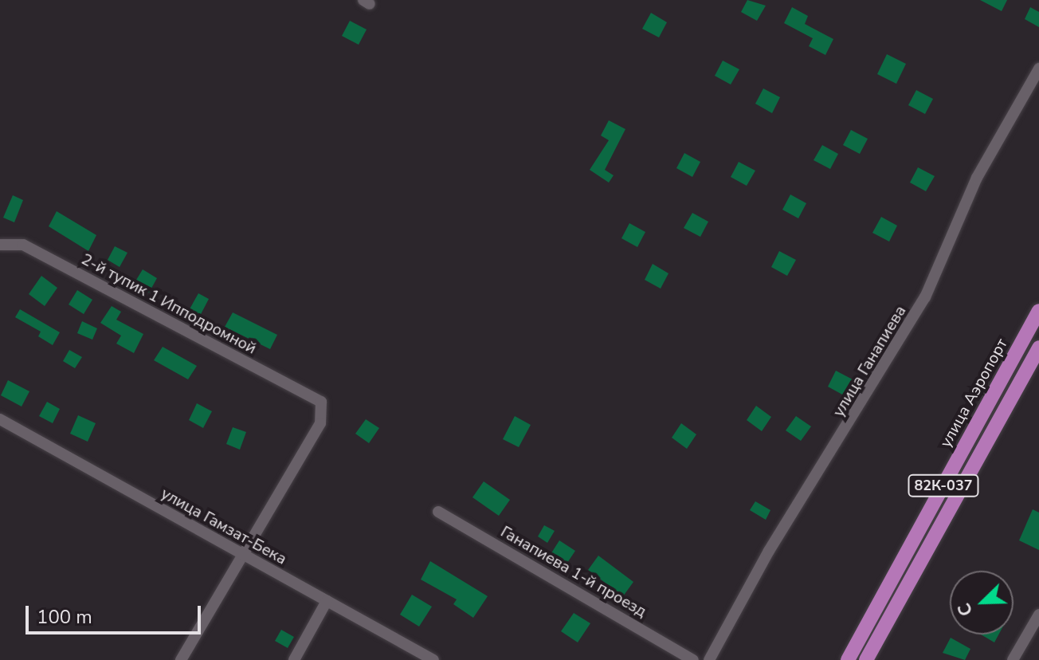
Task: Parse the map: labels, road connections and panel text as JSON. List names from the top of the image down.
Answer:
{
  "streets": {
    "main road": ["улица Аэропорт", "82К-037"],
    "street": [
      "2-й тупик 1 Ипподромной",
      "улица Ганапиева",
      "улица Гамзат-Бека",
      "Ганапиева 1-й проезд"
    ]
  },
  "crossings": [
    ["2-й тупик 1 Ипподромной", "улица Гамзат-Бека"]
  ],
  "scale_bar": "100 m",
  "north": "bottom left"
}
